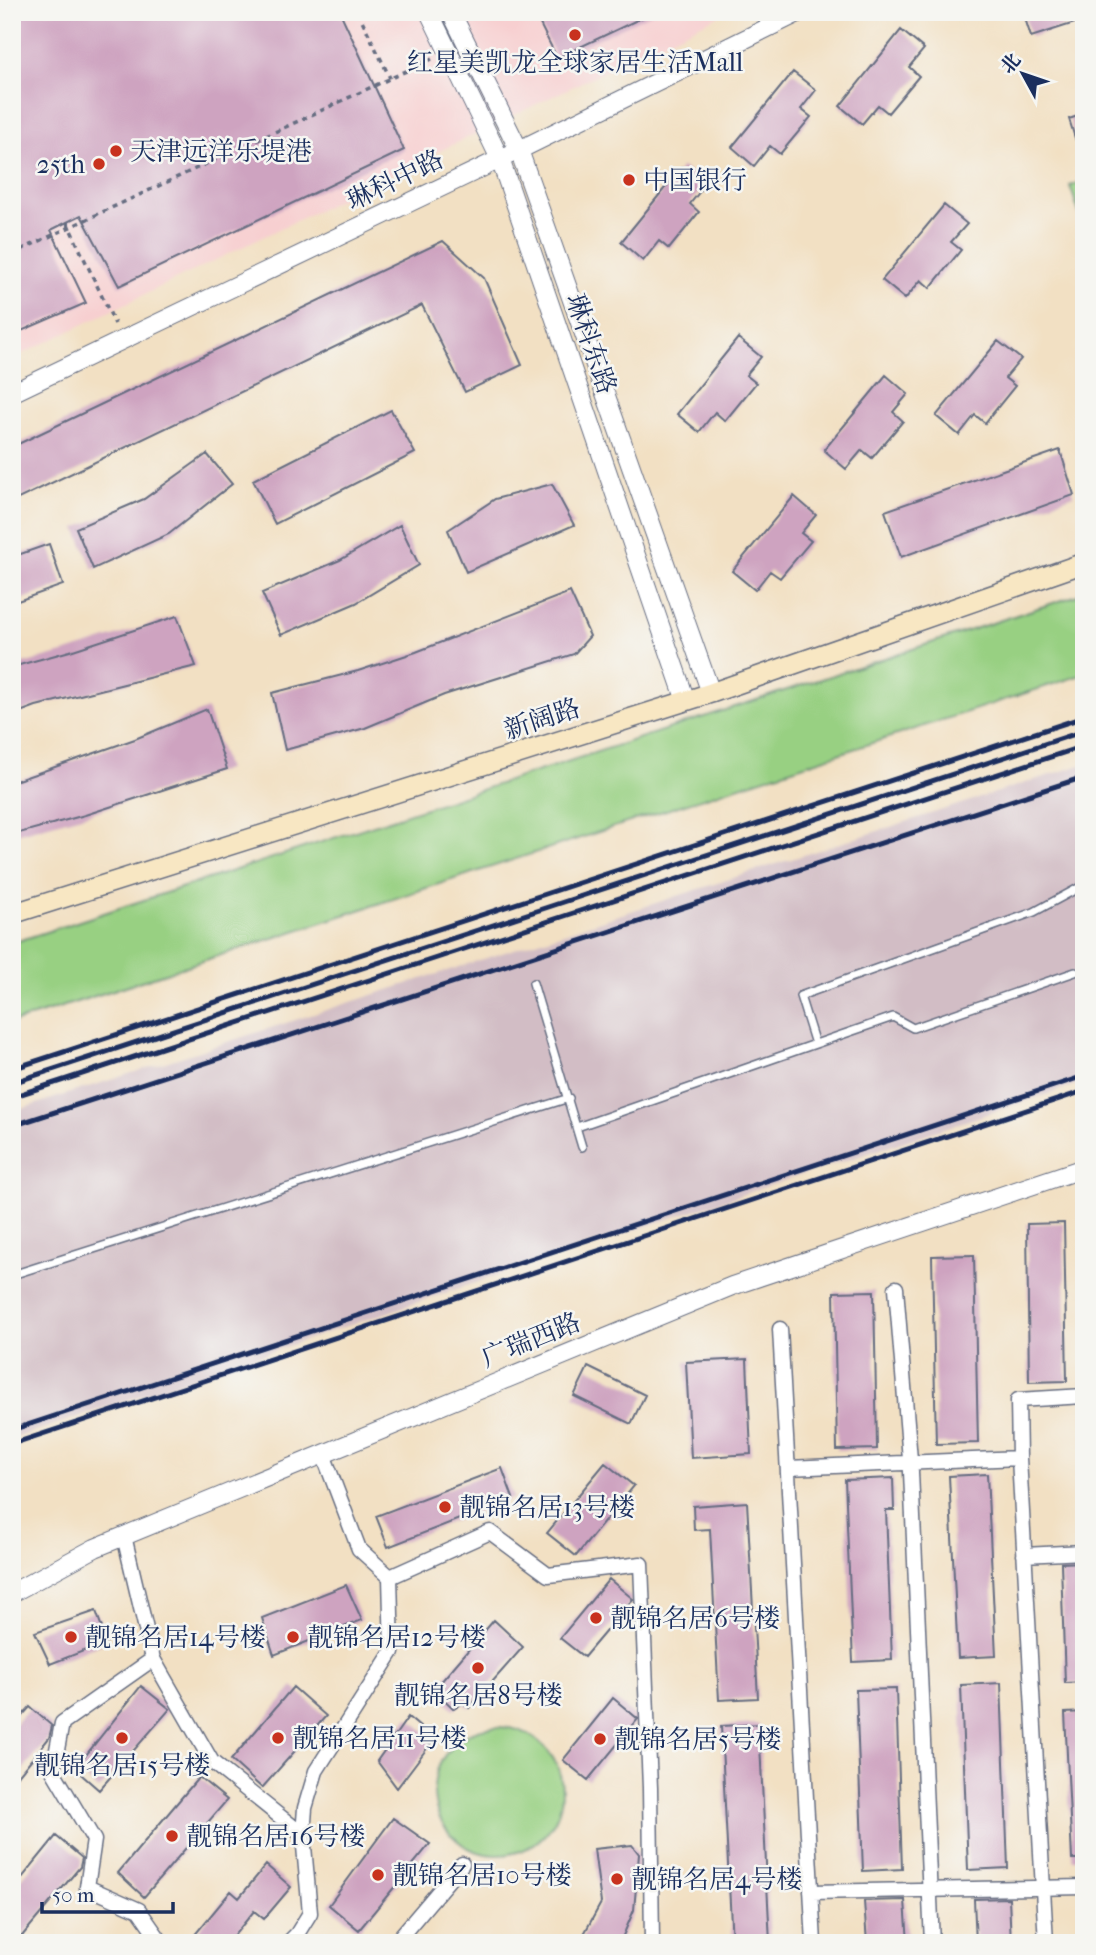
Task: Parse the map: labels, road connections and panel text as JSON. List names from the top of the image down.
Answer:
{
  "streets": {
    "main road": ["新阔路"],
    "street": ["琳科中路", "琳科东路", "广瑞西路"]
  },
  "crossings": [
    ["琳科中路", "琳科东路"],
    ["琳科东路", "新阔路"]
  ],
  "places": [
    "红星美凯龙全球家居生活Mall",
    "天津远洋乐堤港",
    "25th",
    "中国银行",
    "靓锦名居13号楼",
    "靓锦名居6号楼",
    "靓锦名居14号楼",
    "靓锦名居12号楼",
    "靓锦名居8号楼",
    "靓锦名居15号楼",
    "靓锦名居11号楼",
    "靓锦名居5号楼",
    "靓锦名居16号楼",
    "靓锦名居10号楼",
    "靓锦名居4号楼"
  ],
  "scale_bar": "50 m",
  "north": "top left"
}
